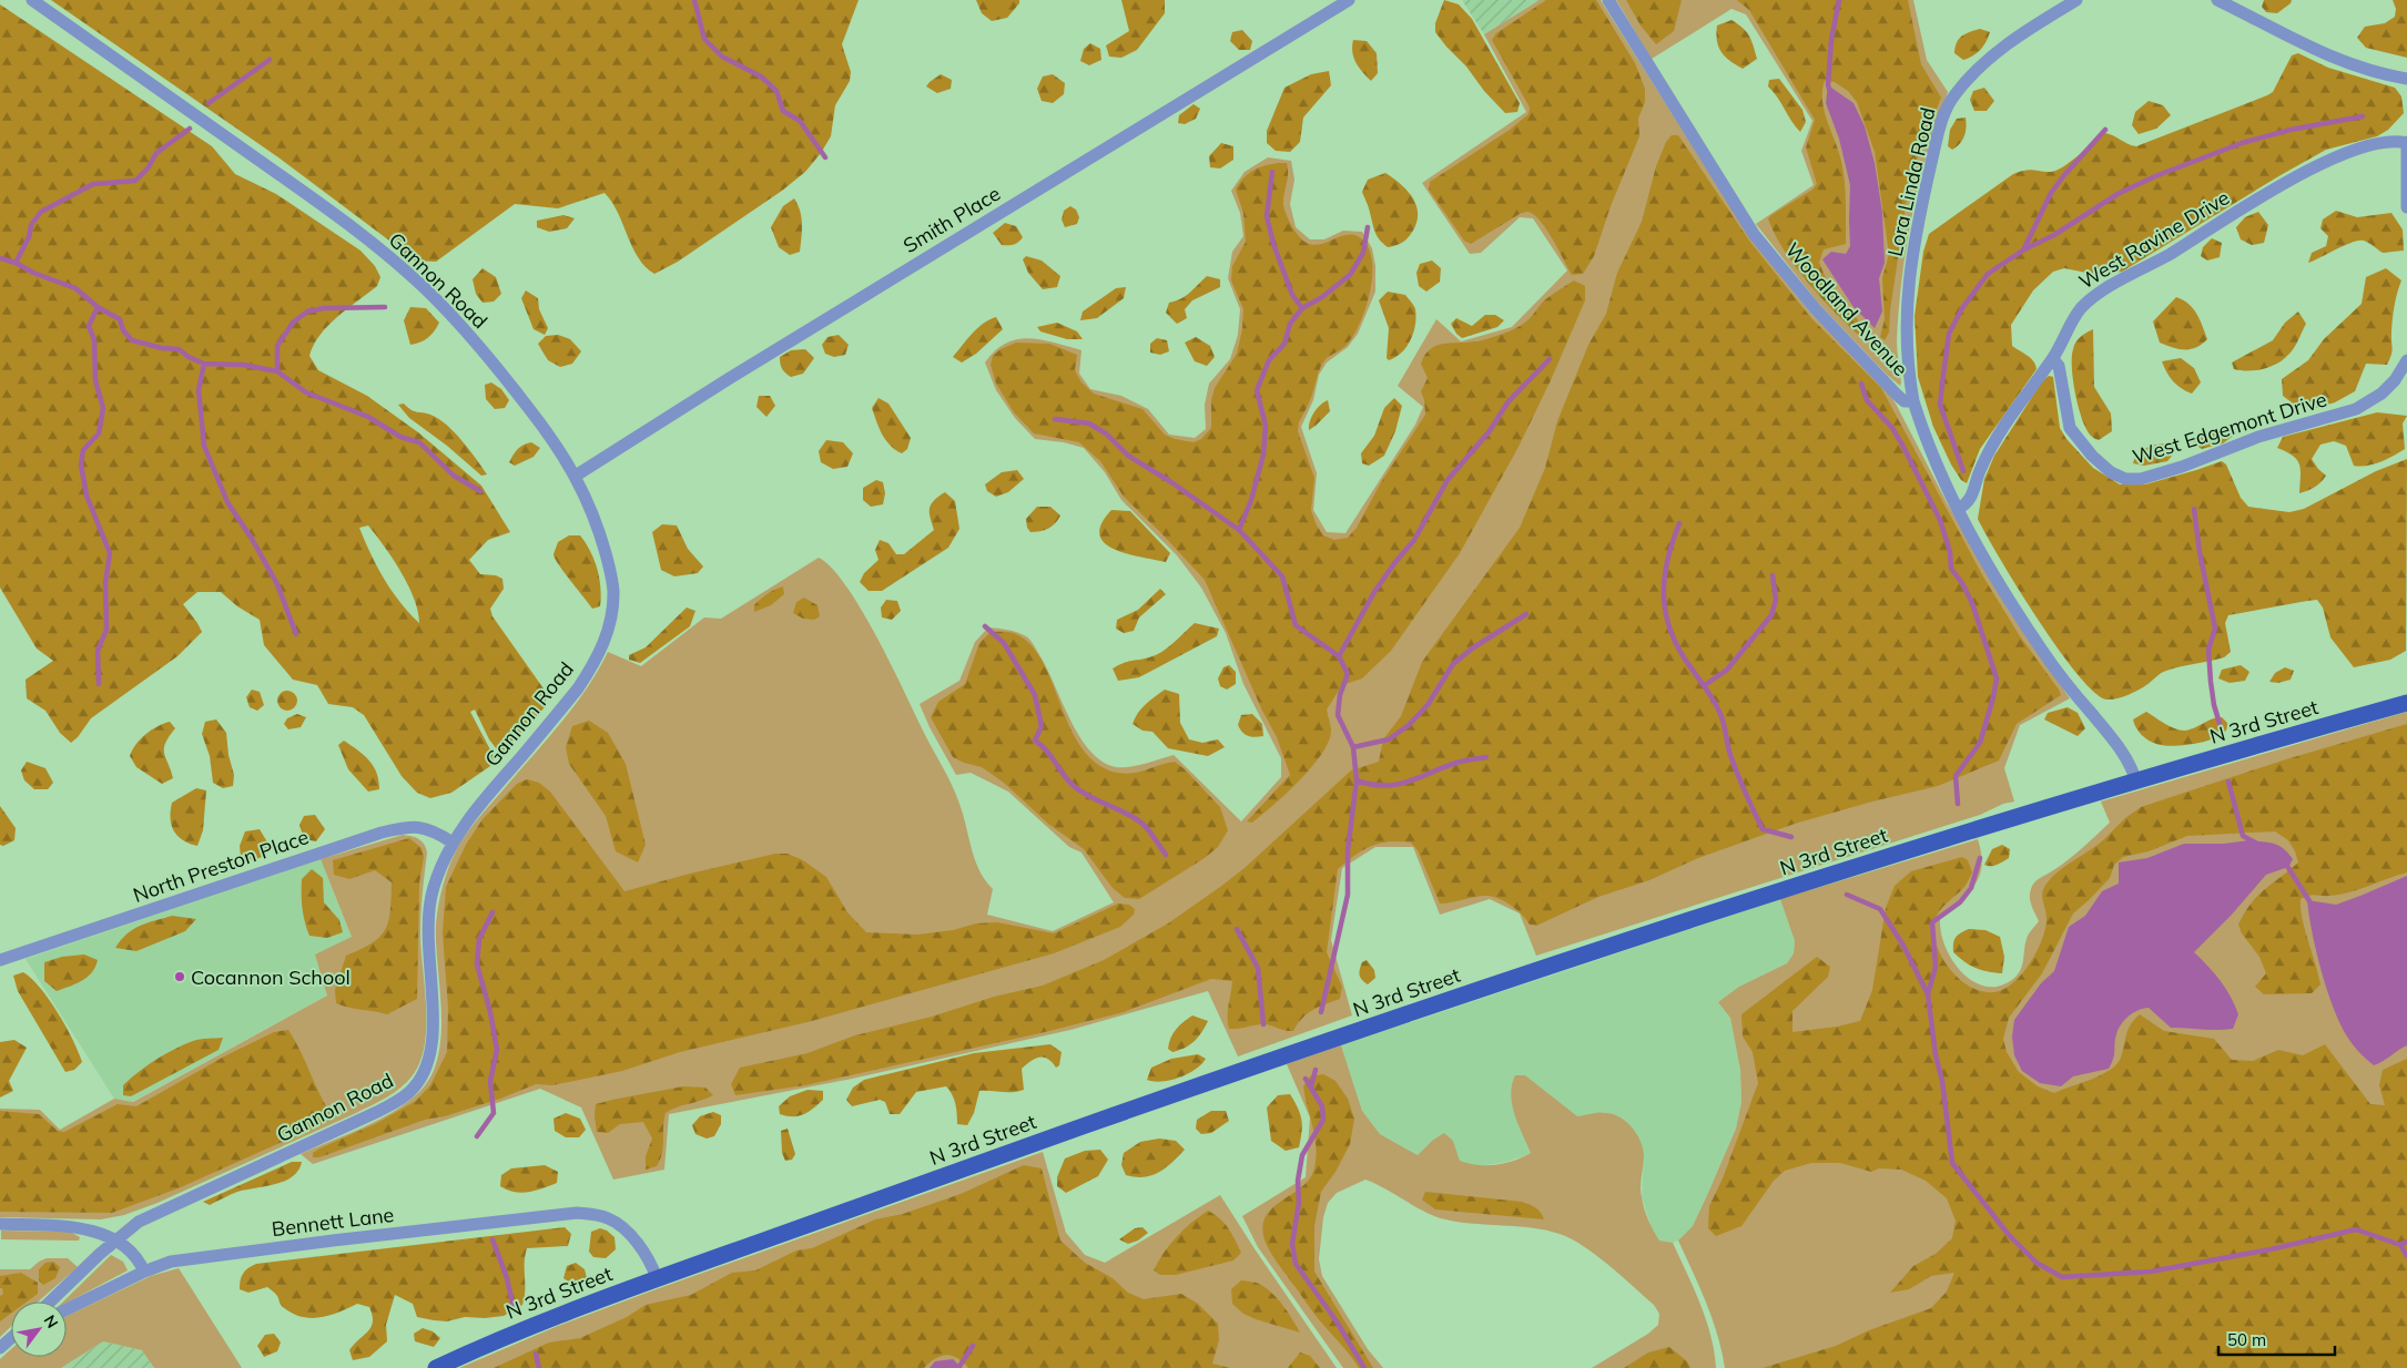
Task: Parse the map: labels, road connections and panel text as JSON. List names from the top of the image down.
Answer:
{
  "streets": {
    "main road": ["N 3rd Street"],
    "street": [
      "Lora Linda Road",
      "Smith Place",
      "West Ravine Drive",
      "Gannon Road",
      "Woodland Avenue",
      "West Edgemont Drive",
      "North Preston Place",
      "Bennett Lane"
    ]
  },
  "crossings": [
    ["Lora Linda Road", "Woodland Avenue"],
    ["Smith Place", "Gannon Road"],
    ["West Ravine Drive", "Woodland Avenue"],
    ["West Ravine Drive", "West Edgemont Drive"],
    ["Gannon Road", "North Preston Place"],
    ["Woodland Avenue", "N 3rd Street"],
    ["N 3rd Street", "Bennett Lane"]
  ],
  "places": ["Cocannon School"],
  "scale_bar": "50 m",
  "north": "top right"
}
